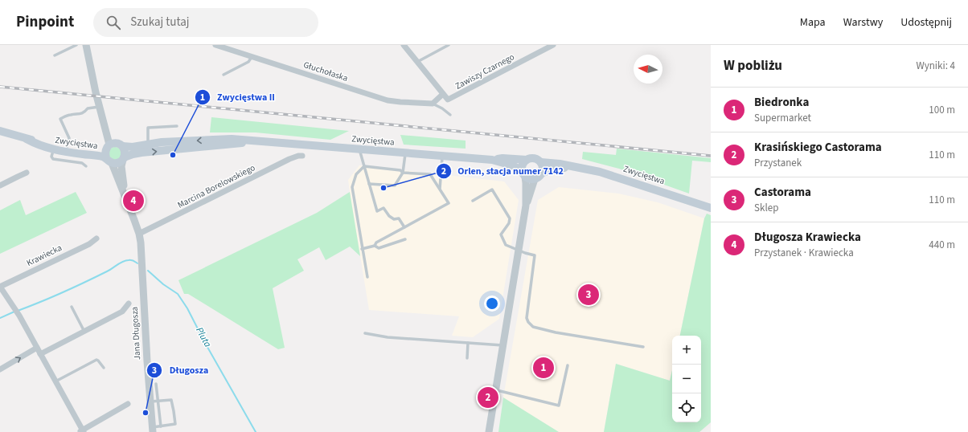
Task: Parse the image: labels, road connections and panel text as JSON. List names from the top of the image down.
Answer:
{
  "streets": {
    "main road": ["Zwycięstwa"],
    "street": [
      "Głuchołaska",
      "Zawiszy Czarnego",
      "Marcina Borelowskiego",
      "Krawiecka",
      "Jana Długosza"
    ]
  },
  "crossings": [
    ["Marcina Borelowskiego", "Jana Długosza"]
  ],
  "water": ["Pluta"],
  "places": ["Zwycięstwa II", "Orlen, stacja numer 7142", "Długosza"],
  "north": "left",
  "page": {
    "header": "Pinpoint",
    "search": "Szukaj tutaj",
    "nav": ["Mapa", "Warstwy", "Udostępnij"],
    "heading": ["W pobliżu", "Wyniki: 4"],
    "list": [
      {
        "mark": "1",
        "name": "Biedronka",
        "note": "Supermarket",
        "value": "100 m"
      },
      {
        "mark": "2",
        "name": "Krasińskiego Castorama",
        "note": "Przystanek",
        "value": "110 m"
      },
      {
        "mark": "3",
        "name": "Castorama",
        "note": "Sklep",
        "value": "110 m"
      },
      {
        "mark": "4",
        "name": "Długosza Krawiecka",
        "note": "Przystanek · Krawiecka",
        "value": "440 m"
      }
    ],
    "pins": [
      "4",
      "3",
      "1",
      "2"
    ],
    "map_buttons": ["+", "−"]
  }
}
